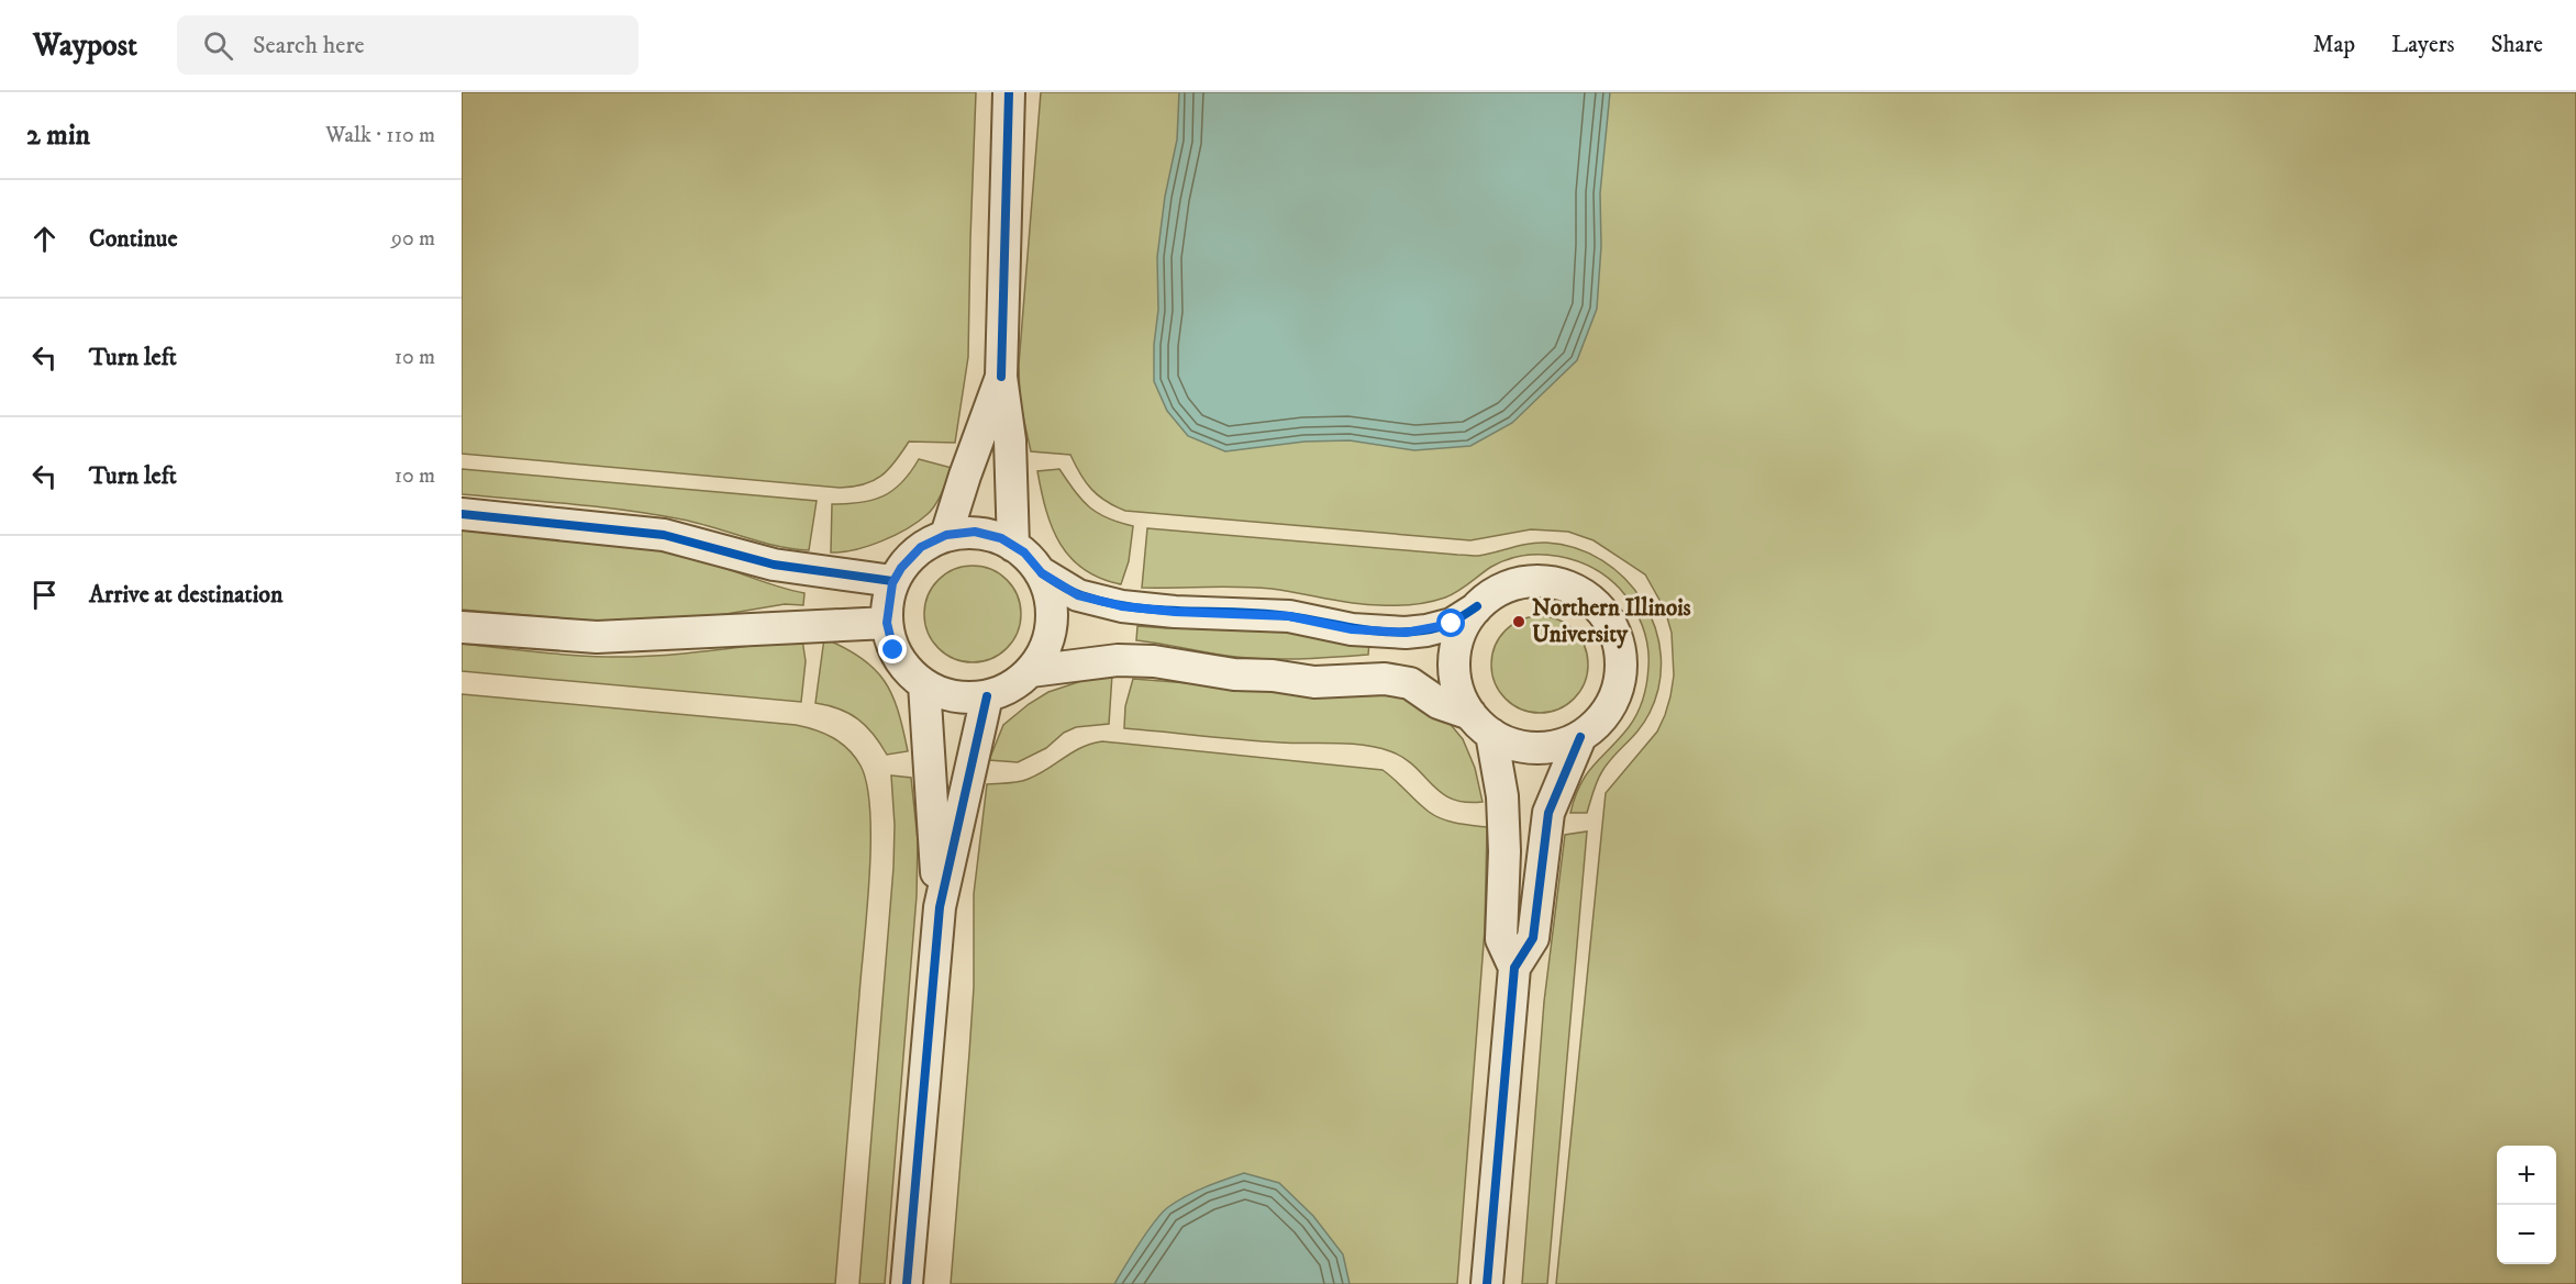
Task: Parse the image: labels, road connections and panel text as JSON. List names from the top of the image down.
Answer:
{
  "places": ["Northern Illinois University"],
  "page": {
    "header": "Waypost",
    "search": "Search here",
    "nav": ["Map", "Layers", "Share"],
    "heading": ["2 min", "Walk · 110 m"],
    "list": [
      ["Continue", "90 m"],
      ["Turn left", "10 m"],
      ["Turn left", "10 m"],
      "Arrive at destination"
    ],
    "map_buttons": ["+", "−"]
  }
}
